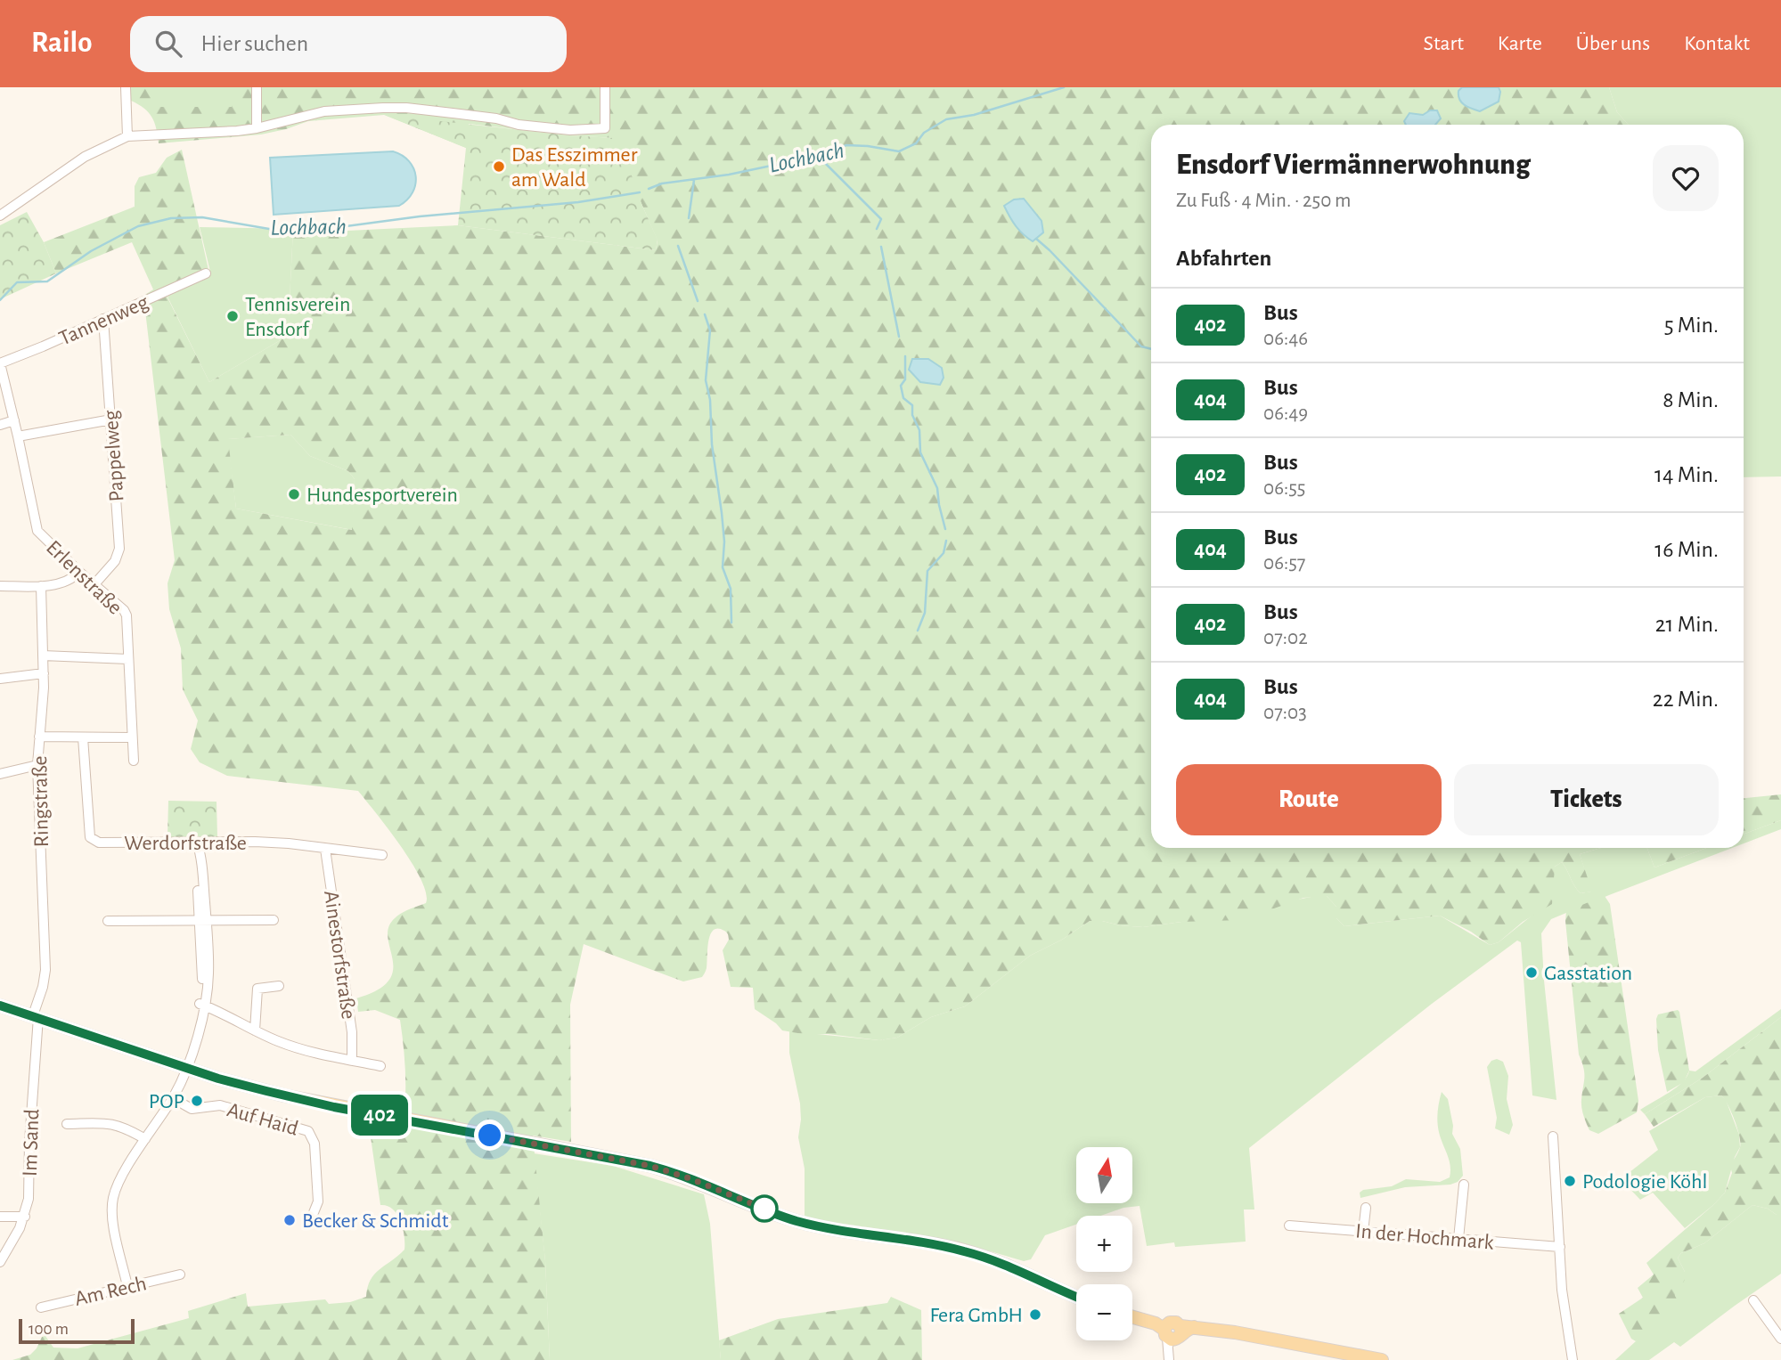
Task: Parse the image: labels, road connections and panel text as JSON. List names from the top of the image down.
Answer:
{
  "streets": {
    "street": [
      "Tannenweg",
      "Pappelweg",
      "Erlenstraße",
      "Ringstraße",
      "Werdorfstraße",
      "Ainestorfstraße",
      "Auf Haid",
      "Im Sand",
      "In der Hochmark",
      "Am Rech"
    ]
  },
  "crossings": [
    ["Tannenweg", "Pappelweg"],
    ["Tannenweg", "Erlenstraße"],
    ["Pappelweg", "Erlenstraße"],
    ["Ringstraße", "Im Sand"],
    ["Werdorfstraße", "Ainestorfstraße"]
  ],
  "water": ["Lochbach"],
  "places": [
    "Das Esszimmer am Wald",
    "Tennisverein Ensdorf",
    "Hundesportverein",
    "Gasstation",
    "POP",
    "Podologie Köhl",
    "Becker & Schmidt",
    "Fera GmbH"
  ],
  "lines": ["bus line 402"],
  "scale_bar": "100 m",
  "north": "top",
  "page": {
    "header": "Railo",
    "search": "Hier suchen",
    "nav": [
      "Start",
      "Karte",
      "Über uns",
      "Kontakt"
    ],
    "on_map": "402",
    "heading": [
      ["Ensdorf Viermännerwohnung", "Zu Fuß · 4 Min. · 250 m"],
      "Abfahrten"
    ],
    "list": [
      {
        "mark": "402",
        "name": "Bus",
        "note": "06:46",
        "value": "5 Min."
      },
      {
        "mark": "404",
        "name": "Bus",
        "note": "06:49",
        "value": "8 Min."
      },
      {
        "mark": "402",
        "name": "Bus",
        "note": "06:55",
        "value": "14 Min."
      },
      {
        "mark": "404",
        "name": "Bus",
        "note": "06:57",
        "value": "16 Min."
      },
      {
        "mark": "402",
        "name": "Bus",
        "note": "07:02",
        "value": "21 Min."
      },
      {
        "mark": "404",
        "name": "Bus",
        "note": "07:03",
        "value": "22 Min."
      }
    ],
    "buttons": ["Route", "Tickets"],
    "map_buttons": ["+", "−"],
    "scale": "100 m"
  }
}
